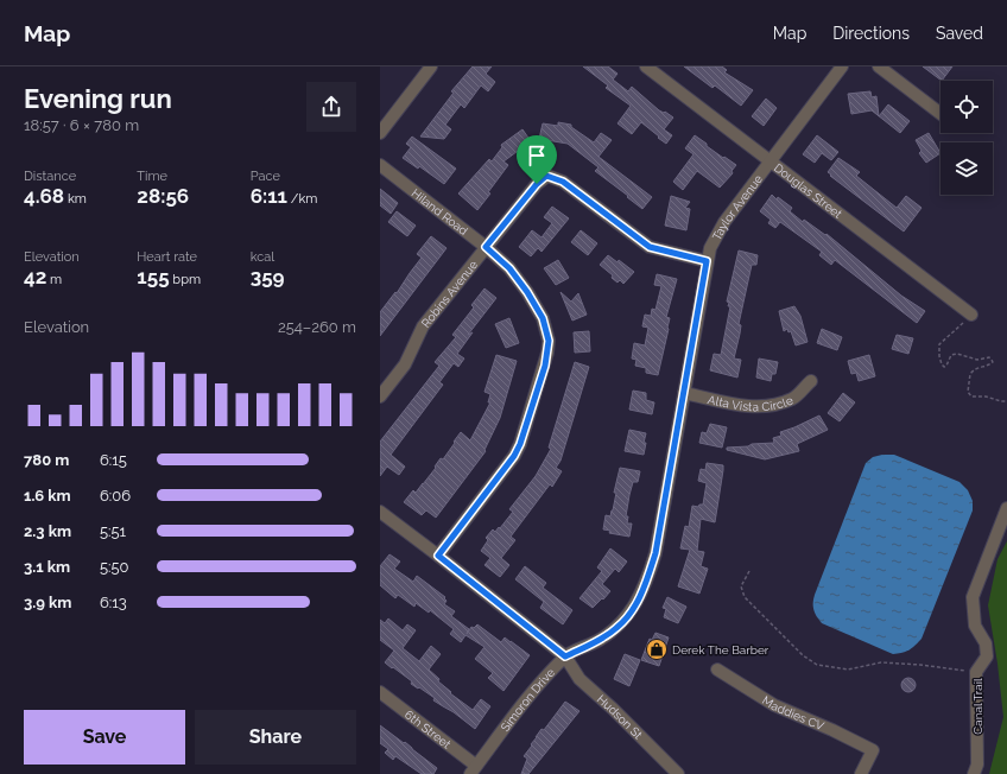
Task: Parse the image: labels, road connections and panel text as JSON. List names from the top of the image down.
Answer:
{
  "streets": {
    "street": [
      "Douglas Street",
      "Taylor Avenue",
      "Hiland Road",
      "Robins Avenue",
      "Alta Vista Circle",
      "Simoron Drive",
      "Canal Trail",
      "Maddies CV",
      "Hudson St",
      "6th Street"
    ]
  },
  "crossings": [
    ["Douglas Street", "Taylor Avenue"],
    ["Taylor Avenue", "Robins Avenue"],
    ["Taylor Avenue", "Alta Vista Circle"],
    ["Taylor Avenue", "Simoron Drive"],
    ["Hiland Road", "Robins Avenue"],
    ["Hiland Road", "Hudson St"],
    ["Alta Vista Circle", "Simoron Drive"],
    ["Simoron Drive", "Hudson St"],
    ["Simoron Drive", "6th Street"]
  ],
  "places": {
    "shop": ["Derek The Barber"]
  },
  "page": {
    "header": "Map",
    "nav": ["Map", "Directions", "Saved"],
    "heading": ["Evening run", "18:57 · 6 × 780 m"],
    "stats": [
      ["Distance", "4.68 km"],
      ["Time", "28:56"],
      ["Pace", "6:11 /km"],
      ["Elevation", "42 m"],
      ["Heart rate", "155 bpm"],
      ["kcal", "359"]
    ],
    "chart": ["Elevation", "254–260 m"],
    "list": [
      {
        "name": "780 m",
        "note": "6:15"
      },
      {
        "name": "1.6 km",
        "note": "6:06"
      },
      {
        "name": "2.3 km",
        "note": "5:51"
      },
      {
        "name": "3.1 km",
        "note": "5:50"
      },
      {
        "name": "3.9 km",
        "note": "6:13"
      }
    ],
    "buttons": ["Save", "Share"]
  }
}
